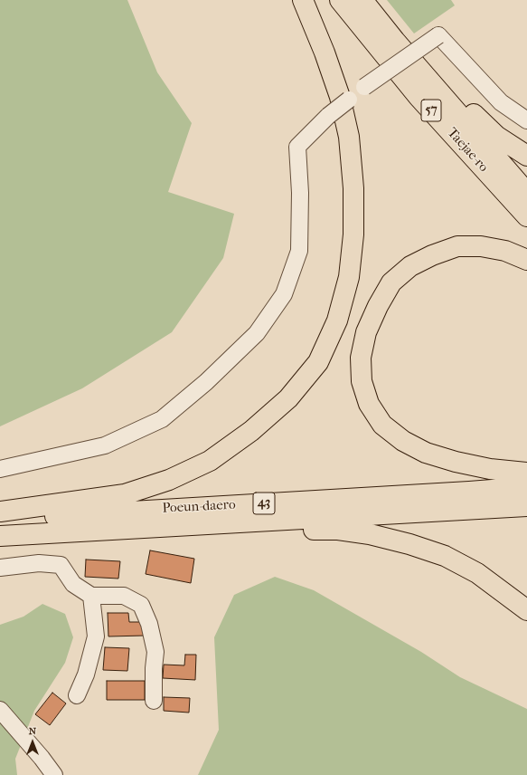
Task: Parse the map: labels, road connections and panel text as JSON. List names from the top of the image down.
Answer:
{
  "streets": {
    "highway": [
      "57",
      "Taejae-ro",
      "43",
      "Poeun-daero"
    ]
  },
  "north": "top"
}
